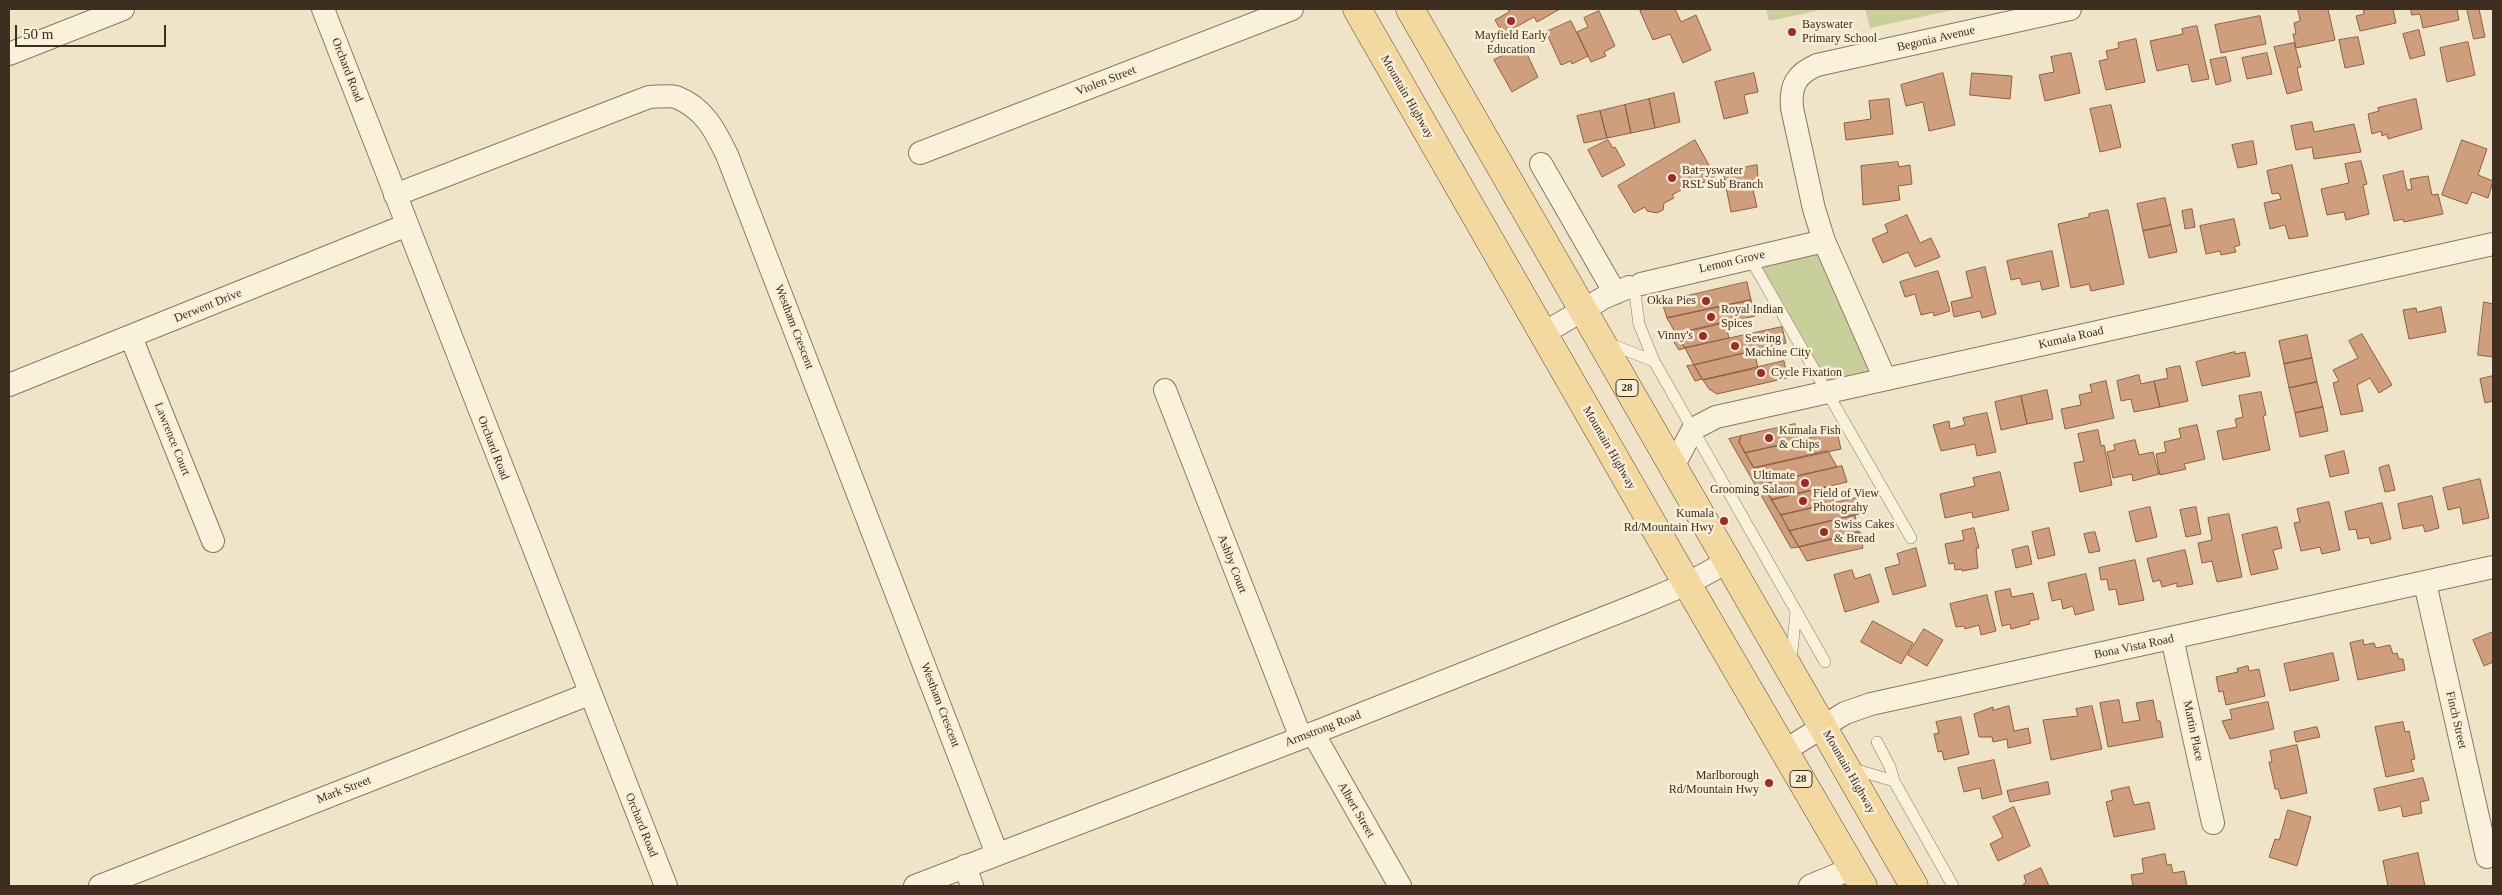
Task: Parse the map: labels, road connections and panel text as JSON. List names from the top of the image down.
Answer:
{
  "streets": {
    "main road": ["Mountain Highway", "28"],
    "street": [
      "Begonia Avenue",
      "Orchard Road",
      "Violen Street",
      "Lemon Grove",
      "Derwent Drive",
      "Westham Crescent",
      "Kumala Road",
      "Lawrence Court",
      "Ashby Court",
      "Bona Vista Road",
      "Finch Street",
      "Armstrong Road",
      "Martin Place",
      "Mark Street",
      "Albert Street"
    ]
  },
  "crossings": [
    ["Begonia Avenue", "Lemon Grove"],
    ["Orchard Road", "Derwent Drive"],
    ["Orchard Road", "Westham Crescent"],
    ["Orchard Road", "Mark Street"],
    ["Mountain Highway", "Lemon Grove"],
    ["Mountain Highway", "Bona Vista Road"],
    ["Mountain Highway", "Armstrong Road"],
    ["Derwent Drive", "Lawrence Court"],
    ["Westham Crescent", "Armstrong Road"],
    ["Ashby Court", "Armstrong Road"],
    ["Ashby Court", "Albert Street"],
    ["Bona Vista Road", "Finch Street"],
    ["Bona Vista Road", "Martin Place"],
    ["Armstrong Road", "Albert Street"]
  ],
  "places": [
    "Mayfield Early Education",
    "Bayswater Primary School",
    "Bat=yswater RSL Sub Branch",
    "Okka Pies",
    "Royal Indian Spices",
    "Vinny's",
    "Sewing Machine City",
    "Cycle Fixation",
    "Kumala Fish & Chips",
    "Ultimate Grooming Salaon",
    "Field of View Photograhy",
    "Kumala Rd/Mountain Hwy",
    "Swiss Cakes & Bread",
    "Marlborough Rd/Mountain Hwy"
  ],
  "scale_bar": "50 m"
}
